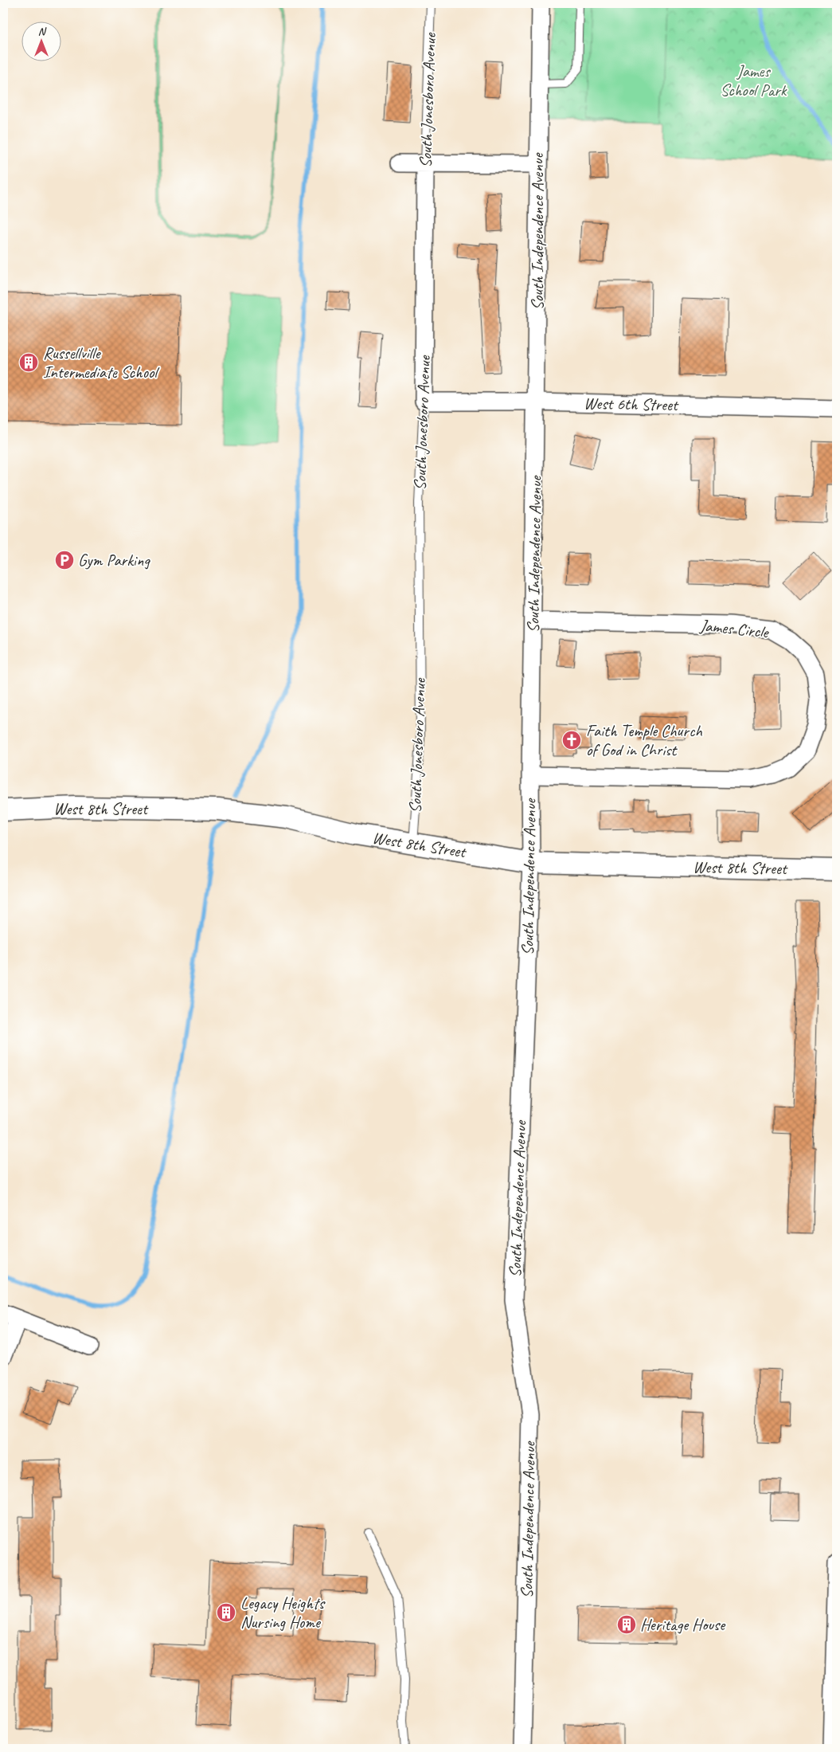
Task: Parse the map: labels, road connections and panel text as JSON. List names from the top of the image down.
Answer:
{
  "streets": {
    "street": [
      "South Jonesboro Avenue",
      "South Independence Avenue",
      "West 6th Street",
      "James Circle",
      "West 8th Street"
    ]
  },
  "crossings": [
    ["South Jonesboro Avenue", "West 6th Street"],
    ["South Jonesboro Avenue", "West 8th Street"],
    ["South Independence Avenue", "West 6th Street"],
    ["South Independence Avenue", "James Circle"],
    ["South Independence Avenue", "West 8th Street"]
  ],
  "parks": ["James School Park"],
  "places": {
    "building": ["Russellville Intermediate School", "Legacy Heights Nursing Home", "Heritage House"],
    "parking": ["Gym Parking"],
    "church": ["Faith Temple Church of God in Christ"]
  },
  "north": "top"
}
